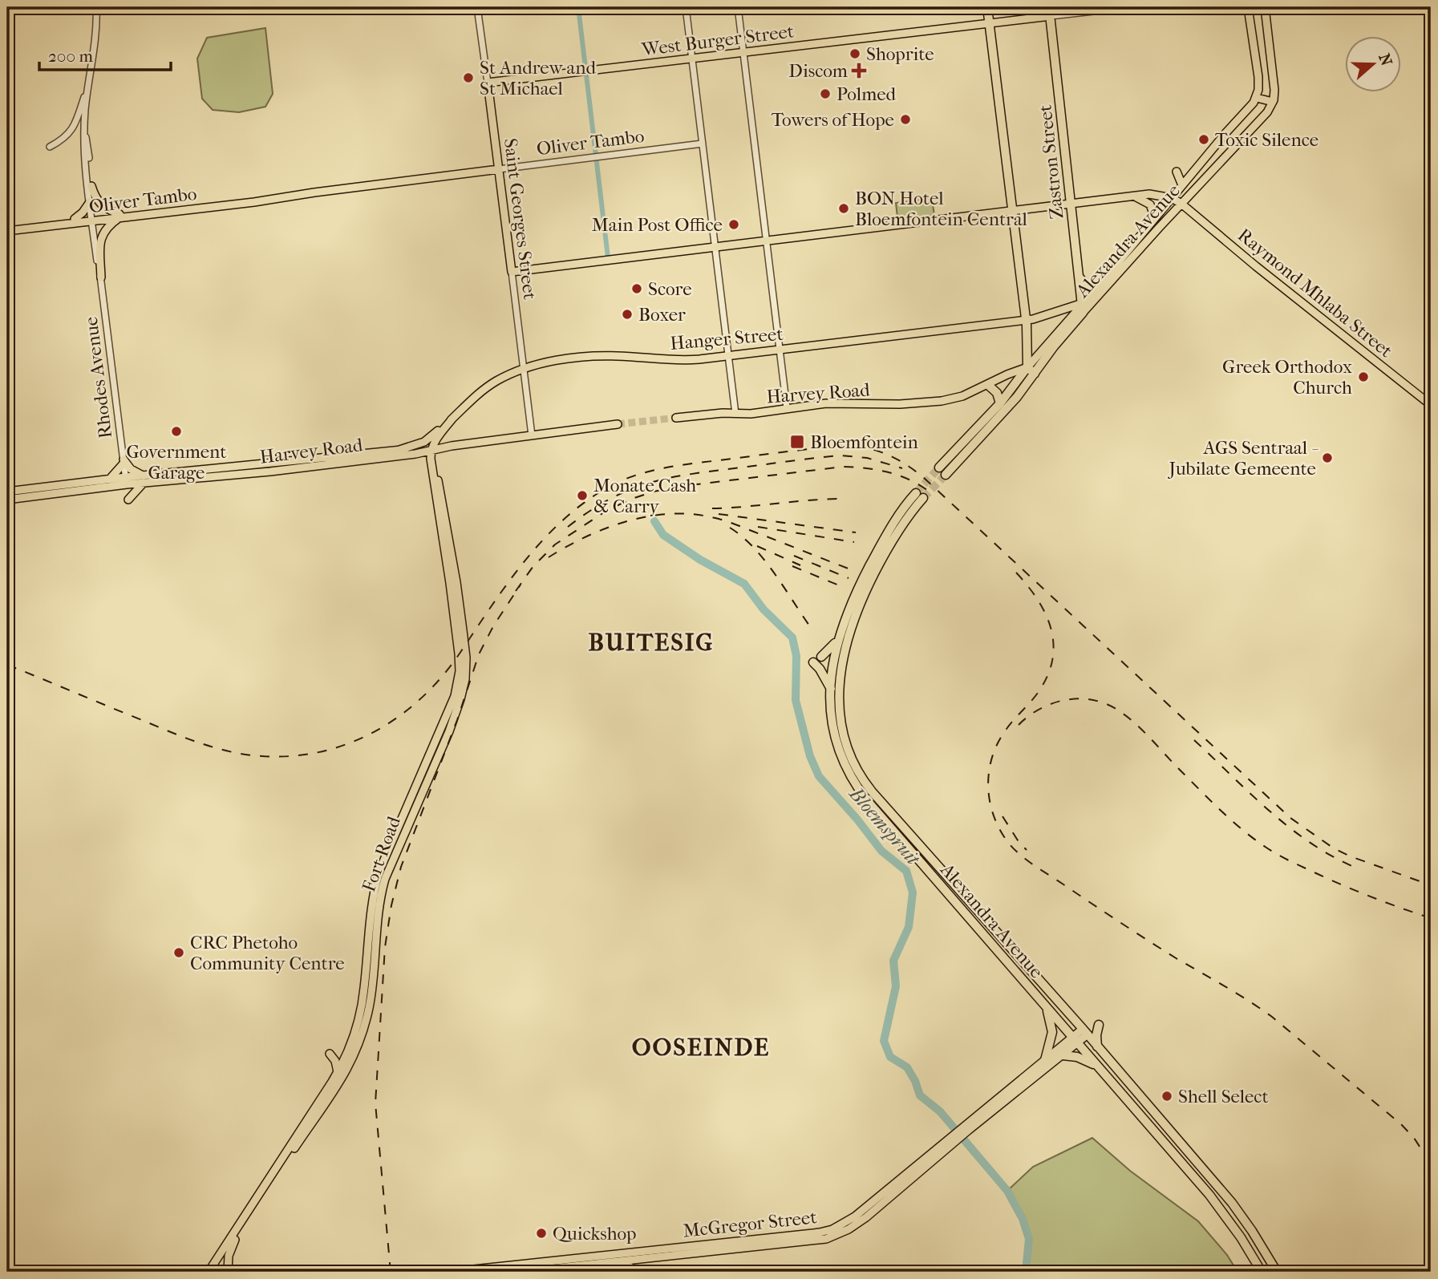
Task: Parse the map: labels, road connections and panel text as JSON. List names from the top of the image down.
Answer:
{
  "streets": {
    "highway": ["Zastron Street", "Alexandra Avenue"],
    "main road": [
      "West Burger Street",
      "Oliver Tambo",
      "Saint Georges Street",
      "Raymond Mhlaba Street",
      "Hanger Street",
      "Harvey Road",
      "Fort Road",
      "McGregor Street"
    ],
    "street": ["Rhodes Avenue"]
  },
  "crossings": [
    ["West Burger Street", "Zastron Street"],
    ["West Burger Street", "Saint Georges Street"],
    ["Oliver Tambo", "Saint Georges Street"],
    ["Oliver Tambo", "Rhodes Avenue"],
    ["Zastron Street", "Alexandra Avenue"],
    ["Zastron Street", "Hanger Street"],
    ["Saint Georges Street", "Hanger Street"],
    ["Saint Georges Street", "Harvey Road"],
    ["Alexandra Avenue", "Raymond Mhlaba Street"],
    ["Alexandra Avenue", "Hanger Street"],
    ["Alexandra Avenue", "Harvey Road"],
    ["Alexandra Avenue", "McGregor Street"],
    ["Hanger Street", "Harvey Road"],
    ["Rhodes Avenue", "Harvey Road"],
    ["Harvey Road", "Fort Road"]
  ],
  "districts": ["BUITESIG", "OOSEINDE"],
  "water": ["Bloemspruit"],
  "places": {
    "other": [
      "Shoprite",
      "St Andrew and St Michael",
      "Polmed",
      "Towers of Hope",
      "Toxic Silence",
      "BON Hotel Bloemfontein Central",
      "Main Post Office",
      "Score",
      "Boxer",
      "Greek Orthodox Church",
      "Government Garage",
      "AGS Sentraal - Jubilate Gemeente",
      "Monate Cash & Carry",
      "CRC Phetoho Community Centre",
      "Shell Select",
      "Quickshop"
    ],
    "health": ["Discom"],
    "transit": ["Bloemfontein"]
  },
  "scale_bar": "200 m",
  "north": "right"
}
